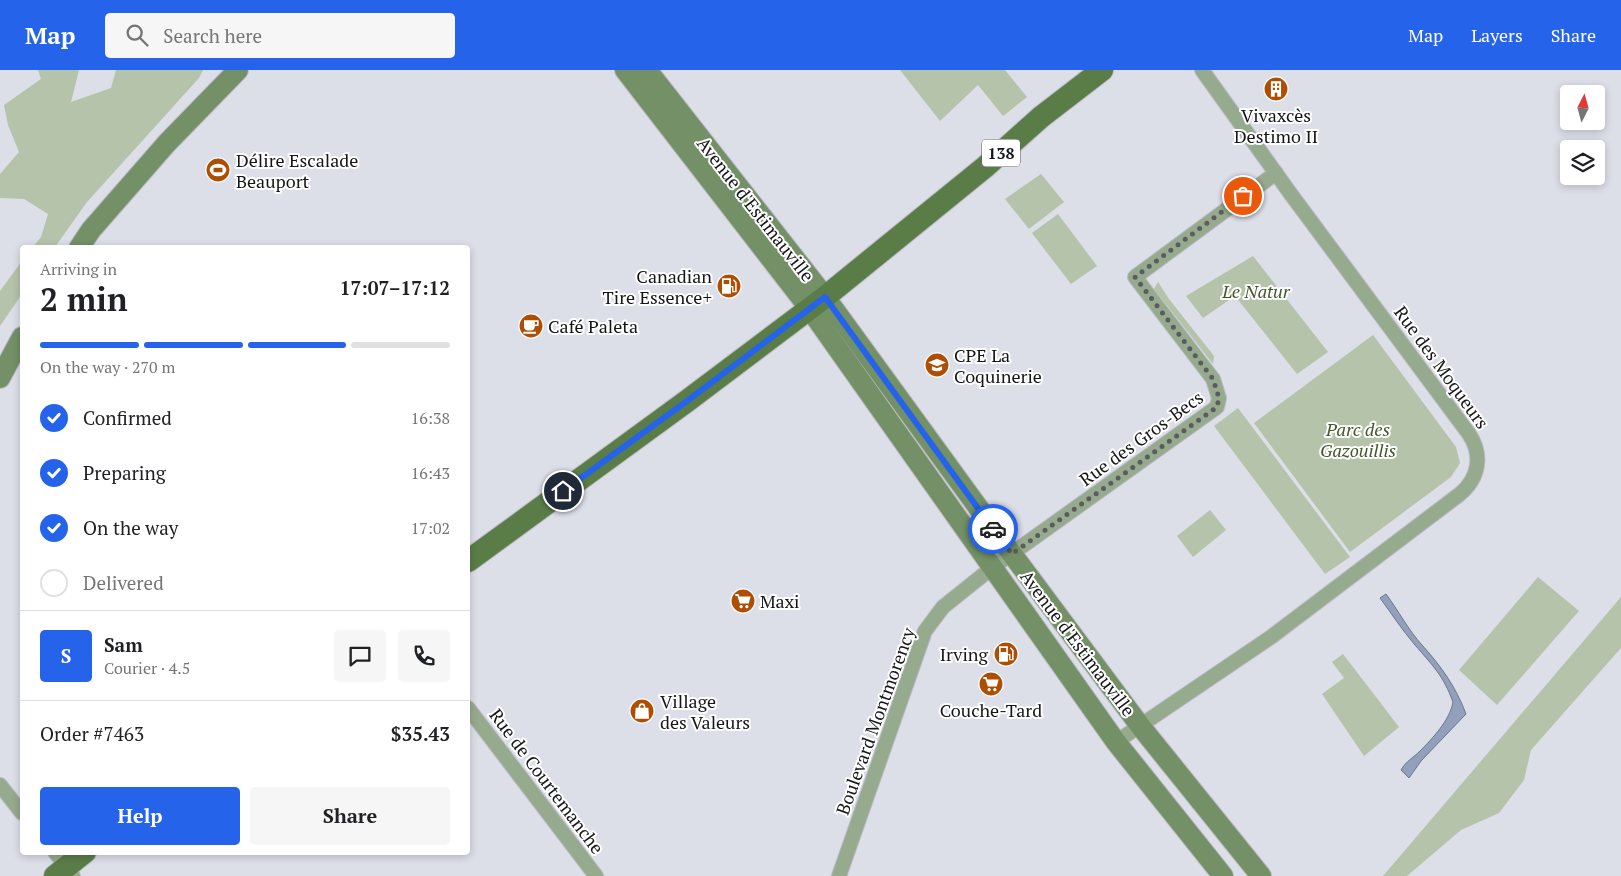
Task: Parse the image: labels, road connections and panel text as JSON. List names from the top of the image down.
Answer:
{
  "streets": {
    "main road": ["138", "Avenue d'Estimauville"],
    "street": [
      "Rue des Moqueurs",
      "Rue des Gros-Becs",
      "Boulevard Montmorency",
      "Rue de Courtemanche"
    ]
  },
  "crossings": [
    ["138", "Avenue d'Estimauville"],
    ["Avenue d'Estimauville", "Rue des Moqueurs"],
    ["Avenue d'Estimauville", "Rue des Gros-Becs"],
    ["Avenue d'Estimauville", "Boulevard Montmorency"],
    ["Rue des Moqueurs", "Rue des Gros-Becs"],
    ["Rue des Gros-Becs", "Boulevard Montmorency"]
  ],
  "parks": ["Le Natur", "Parc des Gazouillis"],
  "places": {
    "building": ["Vivaxcès Destimo II"],
    "sports": ["Délire Escalade Beauport"],
    "fuel station": ["Canadian Tire Essence+", "Irving"],
    "cafe": ["Café Paleta"],
    "school or university": ["CPE La Coquinerie"],
    "supermarket": ["Maxi", "Couche-Tard"],
    "shop": ["Village des Valeurs"]
  },
  "north": "top",
  "page": {
    "header": "Map",
    "search": "Search here",
    "nav": ["Map", "Layers", "Share"],
    "heading": ["2 min", "Arriving in", "17:07–17:12"],
    "panel": [
      "Sam",
      "Courier · 4.5",
      "Order #7463",
      "$35.43"
    ],
    "bar": "On the way · 270 m",
    "list": [
      ["Confirmed", "16:38"],
      ["Preparing", "16:43"],
      ["On the way", "17:02"],
      "Delivered"
    ],
    "round": "S",
    "buttons": ["Help", "Share"]
  }
}
